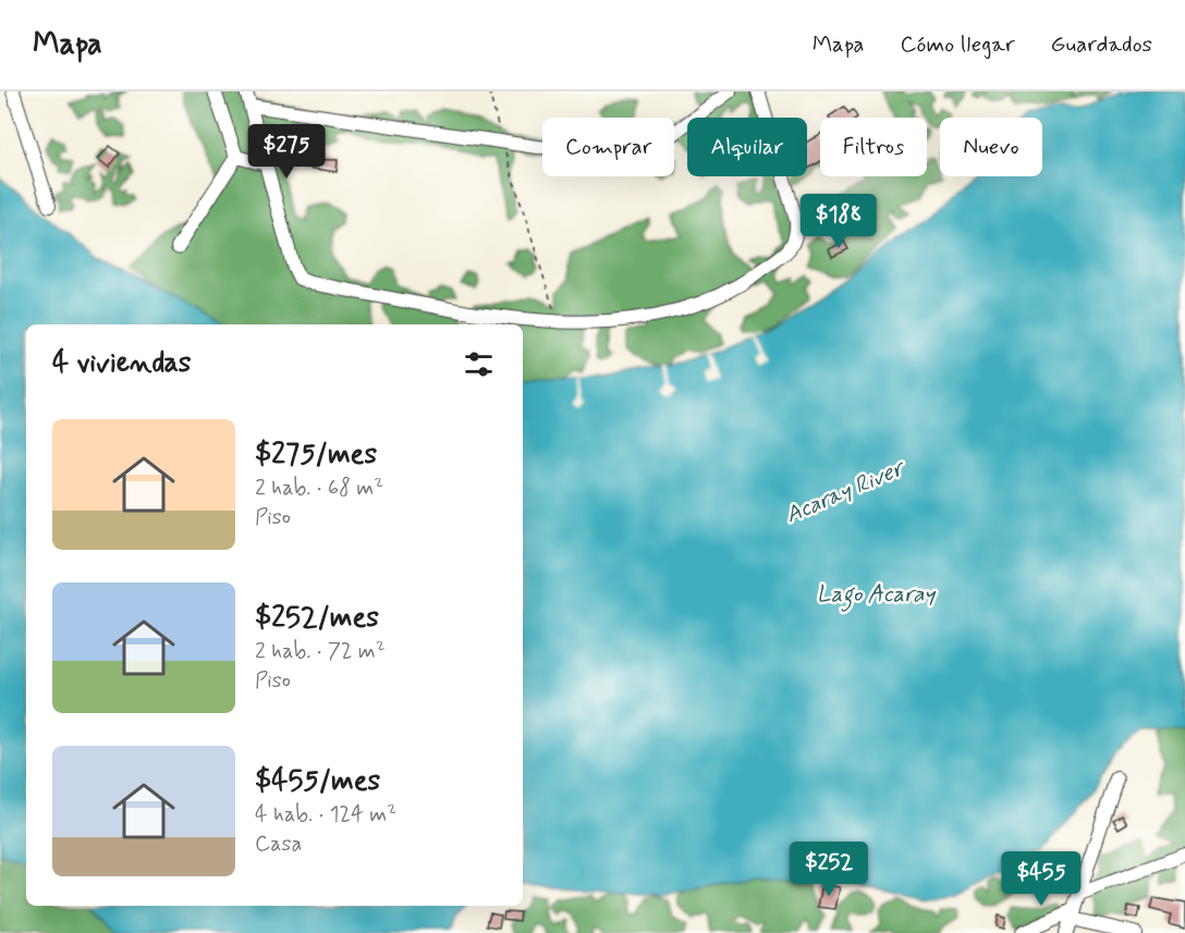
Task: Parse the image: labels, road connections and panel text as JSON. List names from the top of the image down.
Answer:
{
  "water": ["Acaray River", "Lago Acaray"],
  "page": {
    "header": "Mapa",
    "nav": ["Mapa", "Cómo llegar", "Guardados"],
    "chip": [
      "Comprar",
      "Alquilar",
      "Filtros",
      "Nuevo"
    ],
    "price": [
      "$275",
      "$188",
      "$252",
      "$455"
    ],
    "heading": "4 viviendas",
    "list": [
      {
        "name": "$275/mes",
        "note": "2 hab. · 68 m² · Piso"
      },
      {
        "name": "$252/mes",
        "note": "2 hab. · 72 m² · Piso"
      },
      {
        "name": "$455/mes",
        "note": "4 hab. · 124 m² · Casa"
      }
    ]
  }
}
